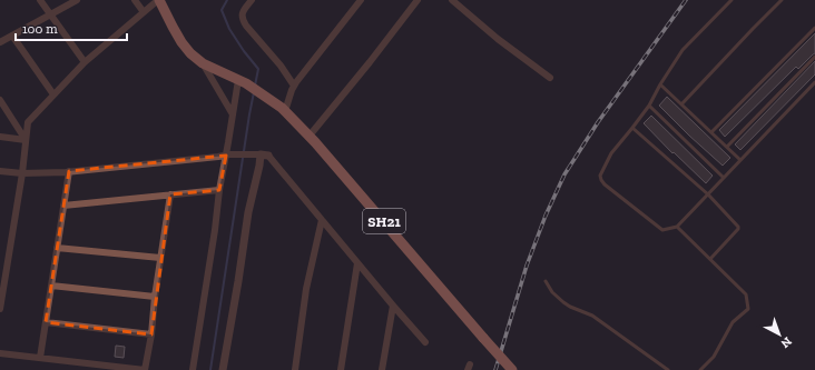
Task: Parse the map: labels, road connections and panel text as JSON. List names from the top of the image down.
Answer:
{
  "streets": {
    "main road": ["SH21"]
  },
  "scale_bar": "100 m",
  "north": "bottom right"
}
